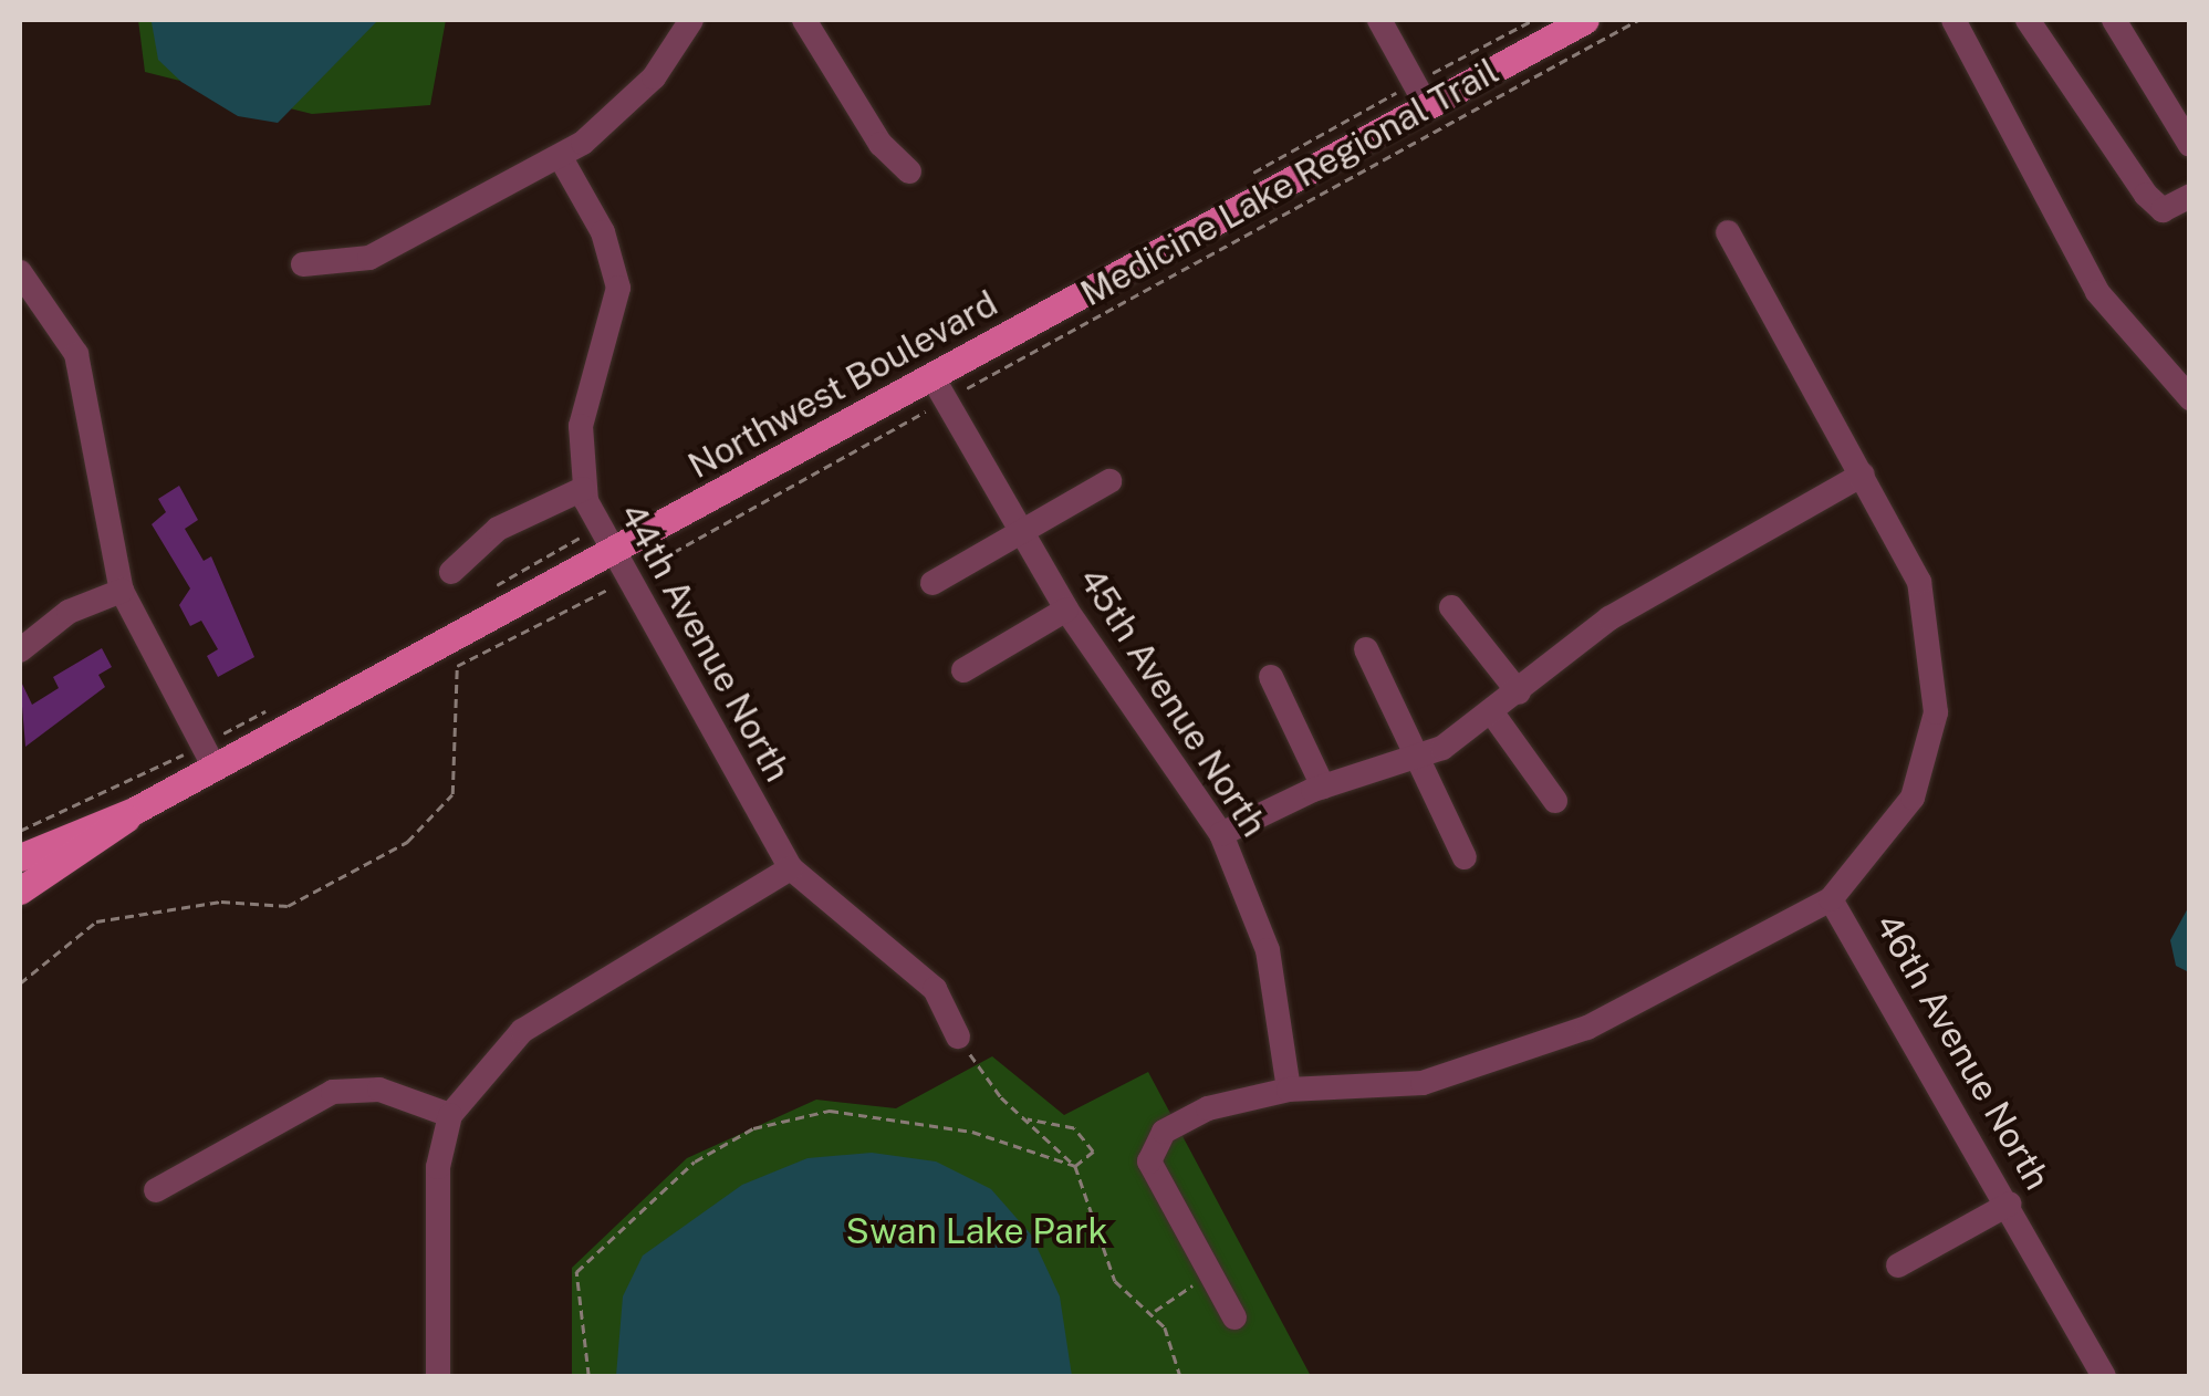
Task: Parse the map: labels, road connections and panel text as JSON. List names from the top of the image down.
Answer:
{
  "streets": {
    "main road": ["Northwest Boulevard"],
    "street": ["44th Avenue North", "45th Avenue North", "46th Avenue North"],
    "path": ["Medicine Lake Regional Trail"]
  },
  "crossings": [
    ["Northwest Boulevard", "44th Avenue North"],
    ["Northwest Boulevard", "45th Avenue North"]
  ],
  "parks": ["Swan Lake Park"]
}
